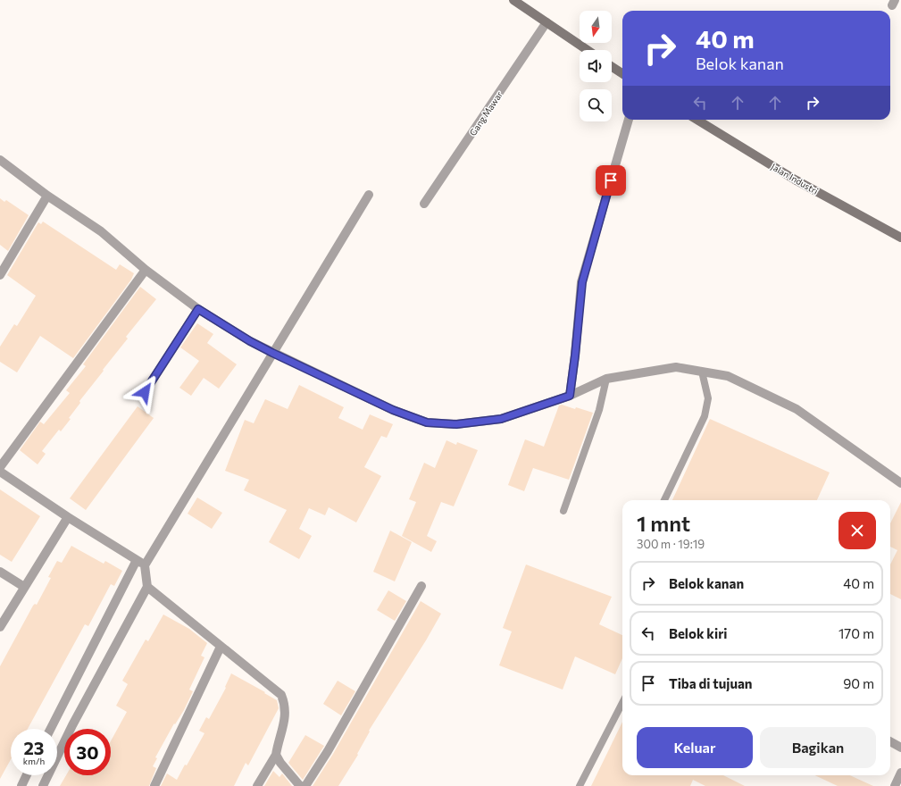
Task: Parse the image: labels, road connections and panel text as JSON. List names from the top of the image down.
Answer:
{
  "streets": {
    "street": ["Gang Mawar", "Jalan Industri"]
  },
  "north": "bottom",
  "page": {
    "turn": ["40 m", "Belok kanan"],
    "heading": ["1 mnt", "300 m · 19:19"],
    "list": [
      {
        "name": "Belok kanan",
        "value": "40 m"
      },
      {
        "name": "Belok kiri",
        "value": "170 m"
      },
      {
        "name": "Tiba di tujuan",
        "value": "90 m"
      }
    ],
    "buttons": ["Keluar", "Bagikan"],
    "speed": "23 km/h",
    "limit": "30"
  }
}
